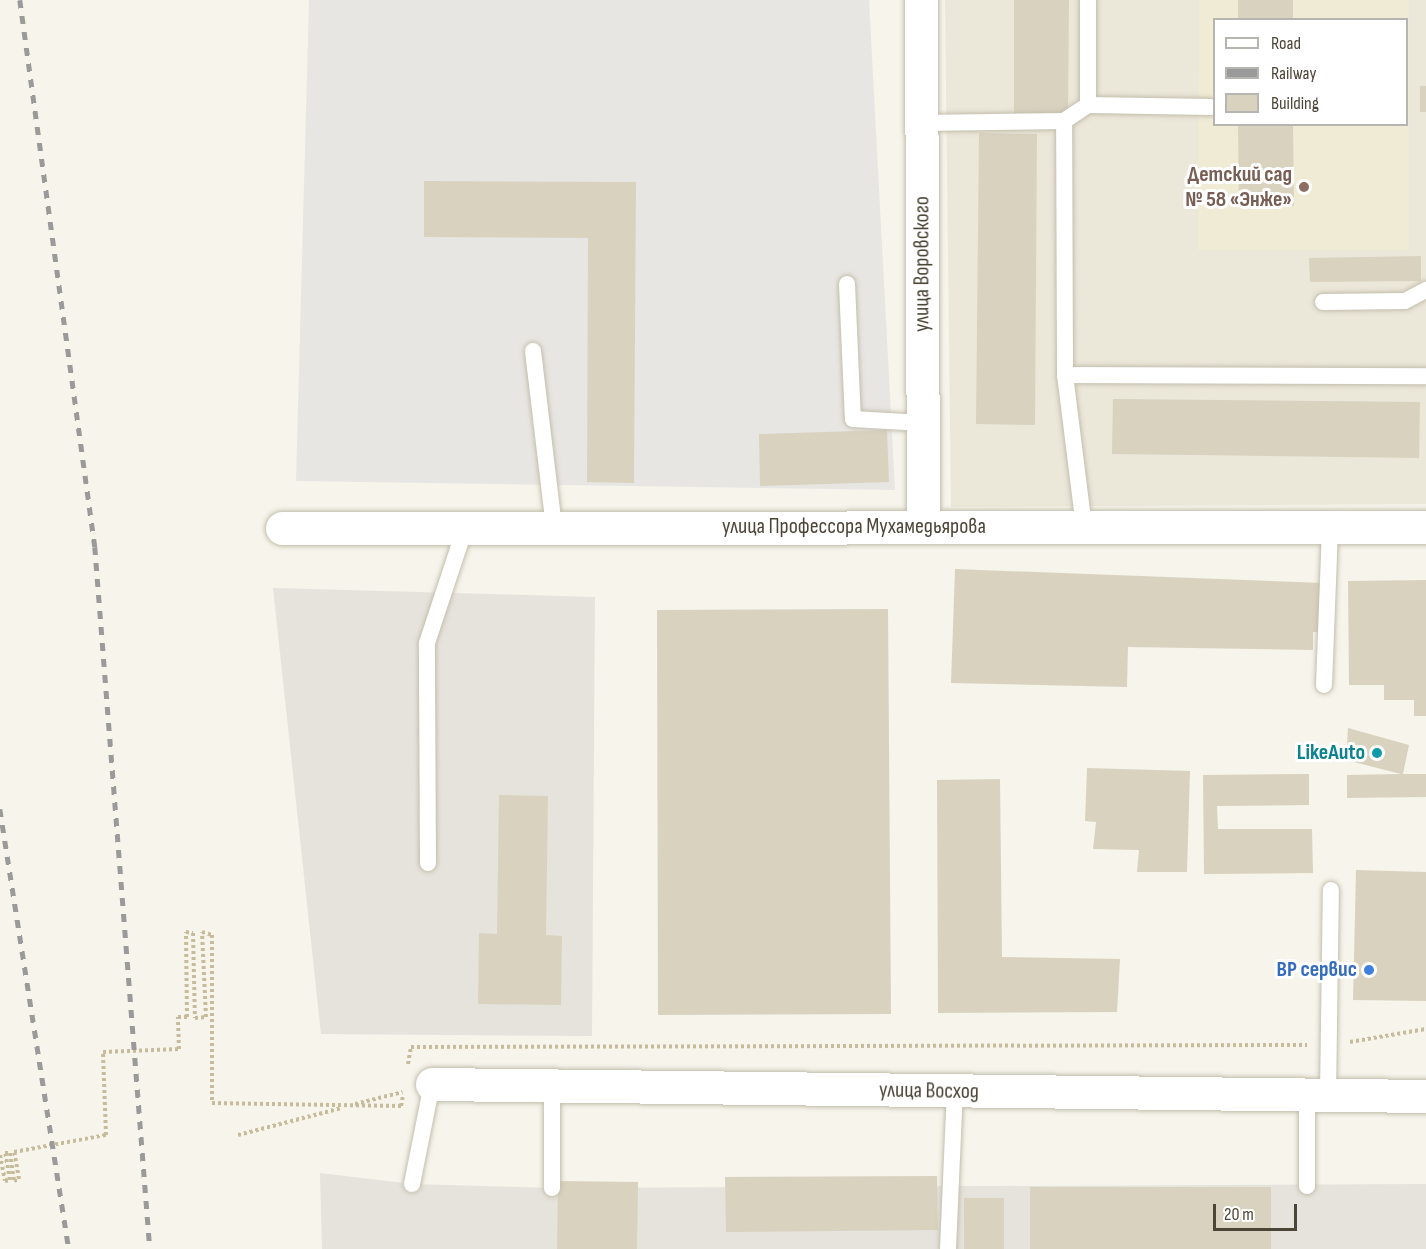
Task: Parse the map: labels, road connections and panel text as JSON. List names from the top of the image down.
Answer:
{
  "streets": {
    "street": ["улица Воровского", "улица Профессора Мухамедьярова", "улица Восход"]
  },
  "crossings": [
    ["улица Воровского", "улица Профессора Мухамедьярова"]
  ],
  "places": ["Детский сад № 58 «Энже»", "LikeAuto", "ВР сервис"],
  "legend": ["Road", "Railway", "Building"],
  "scale_bar": "20 m"
}
